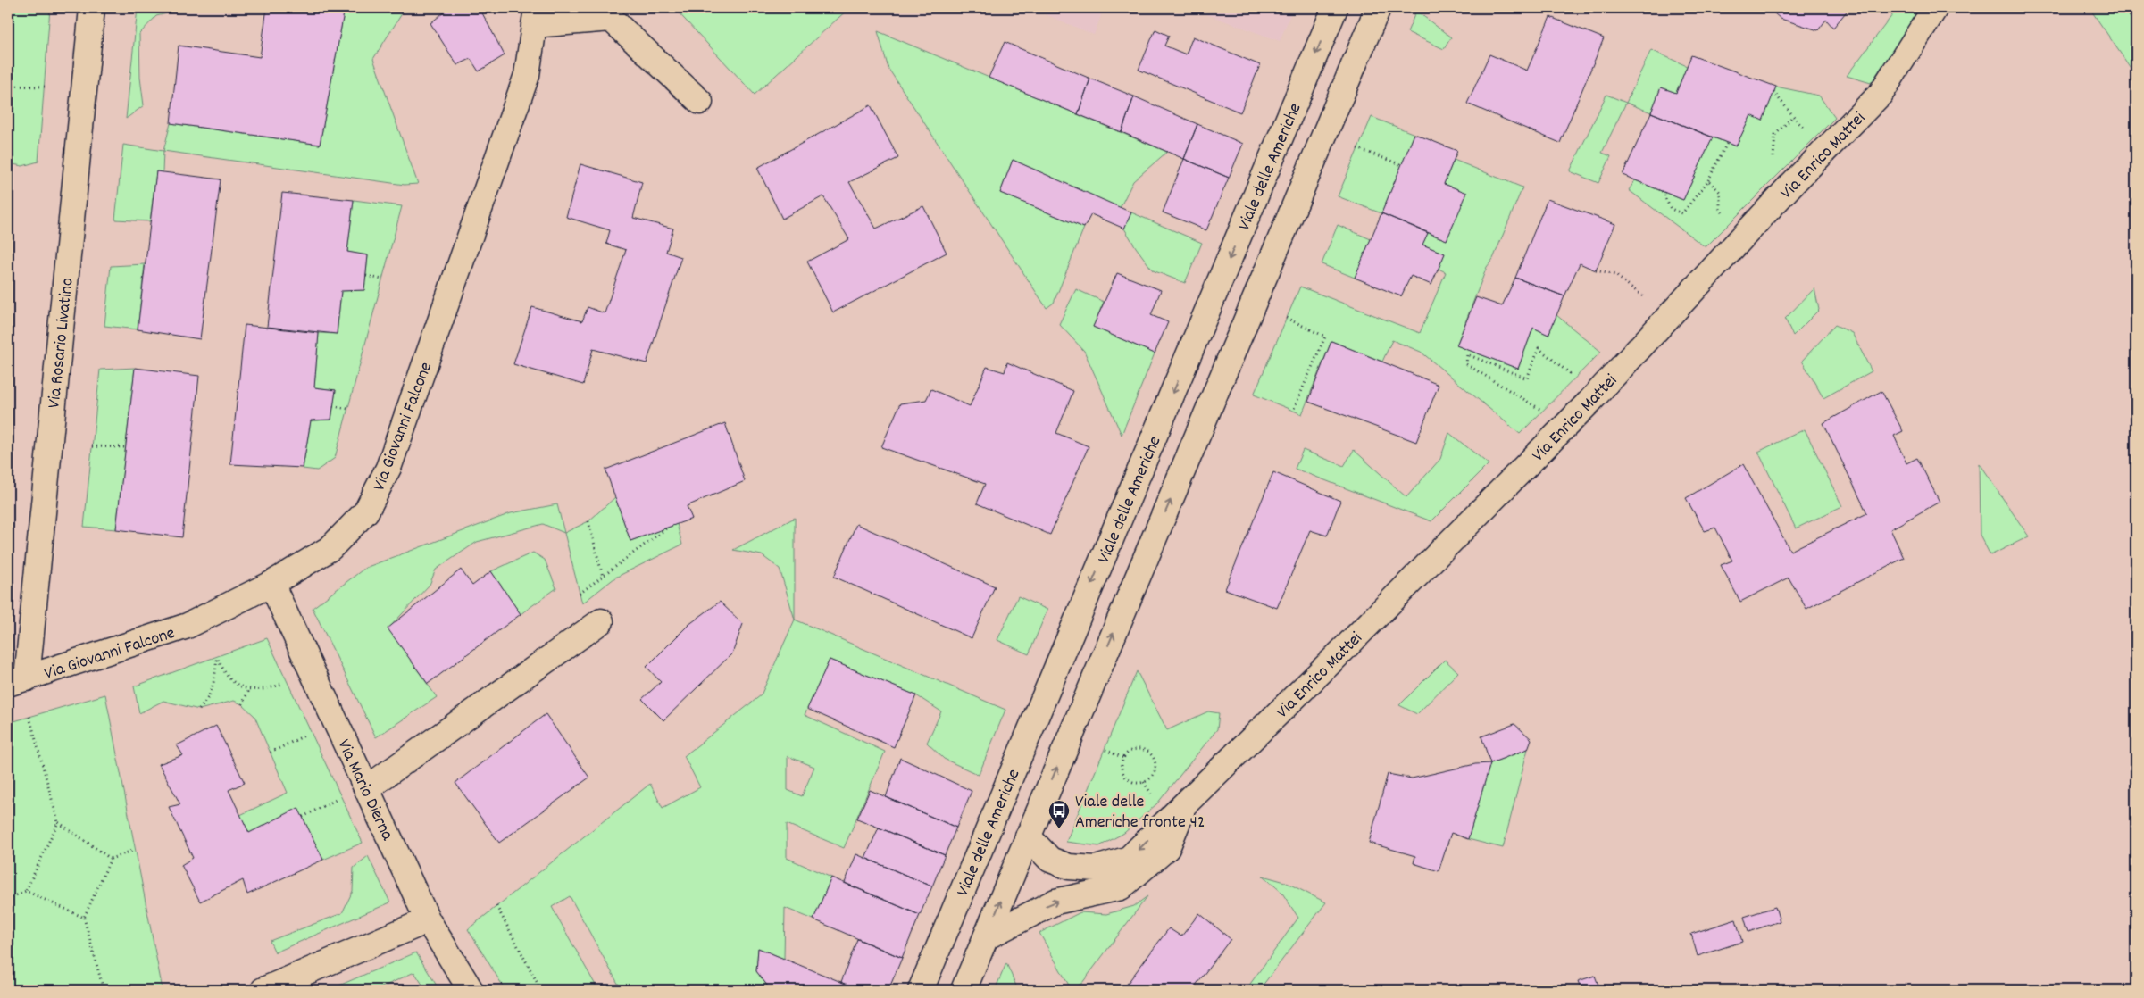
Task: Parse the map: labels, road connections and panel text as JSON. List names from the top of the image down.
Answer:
{
  "streets": {
    "street": [
      "Via Enrico Mattei",
      "Viale delle Americhe",
      "Via Rosario Livatino",
      "Via Giovanni Falcone",
      "Via Mario Dierna"
    ]
  },
  "crossings": [
    ["Via Rosario Livatino", "Via Giovanni Falcone"],
    ["Via Giovanni Falcone", "Via Mario Dierna"]
  ],
  "places": {
    "bus stop": ["Viale delle Americhe fronte 42"]
  }
}
